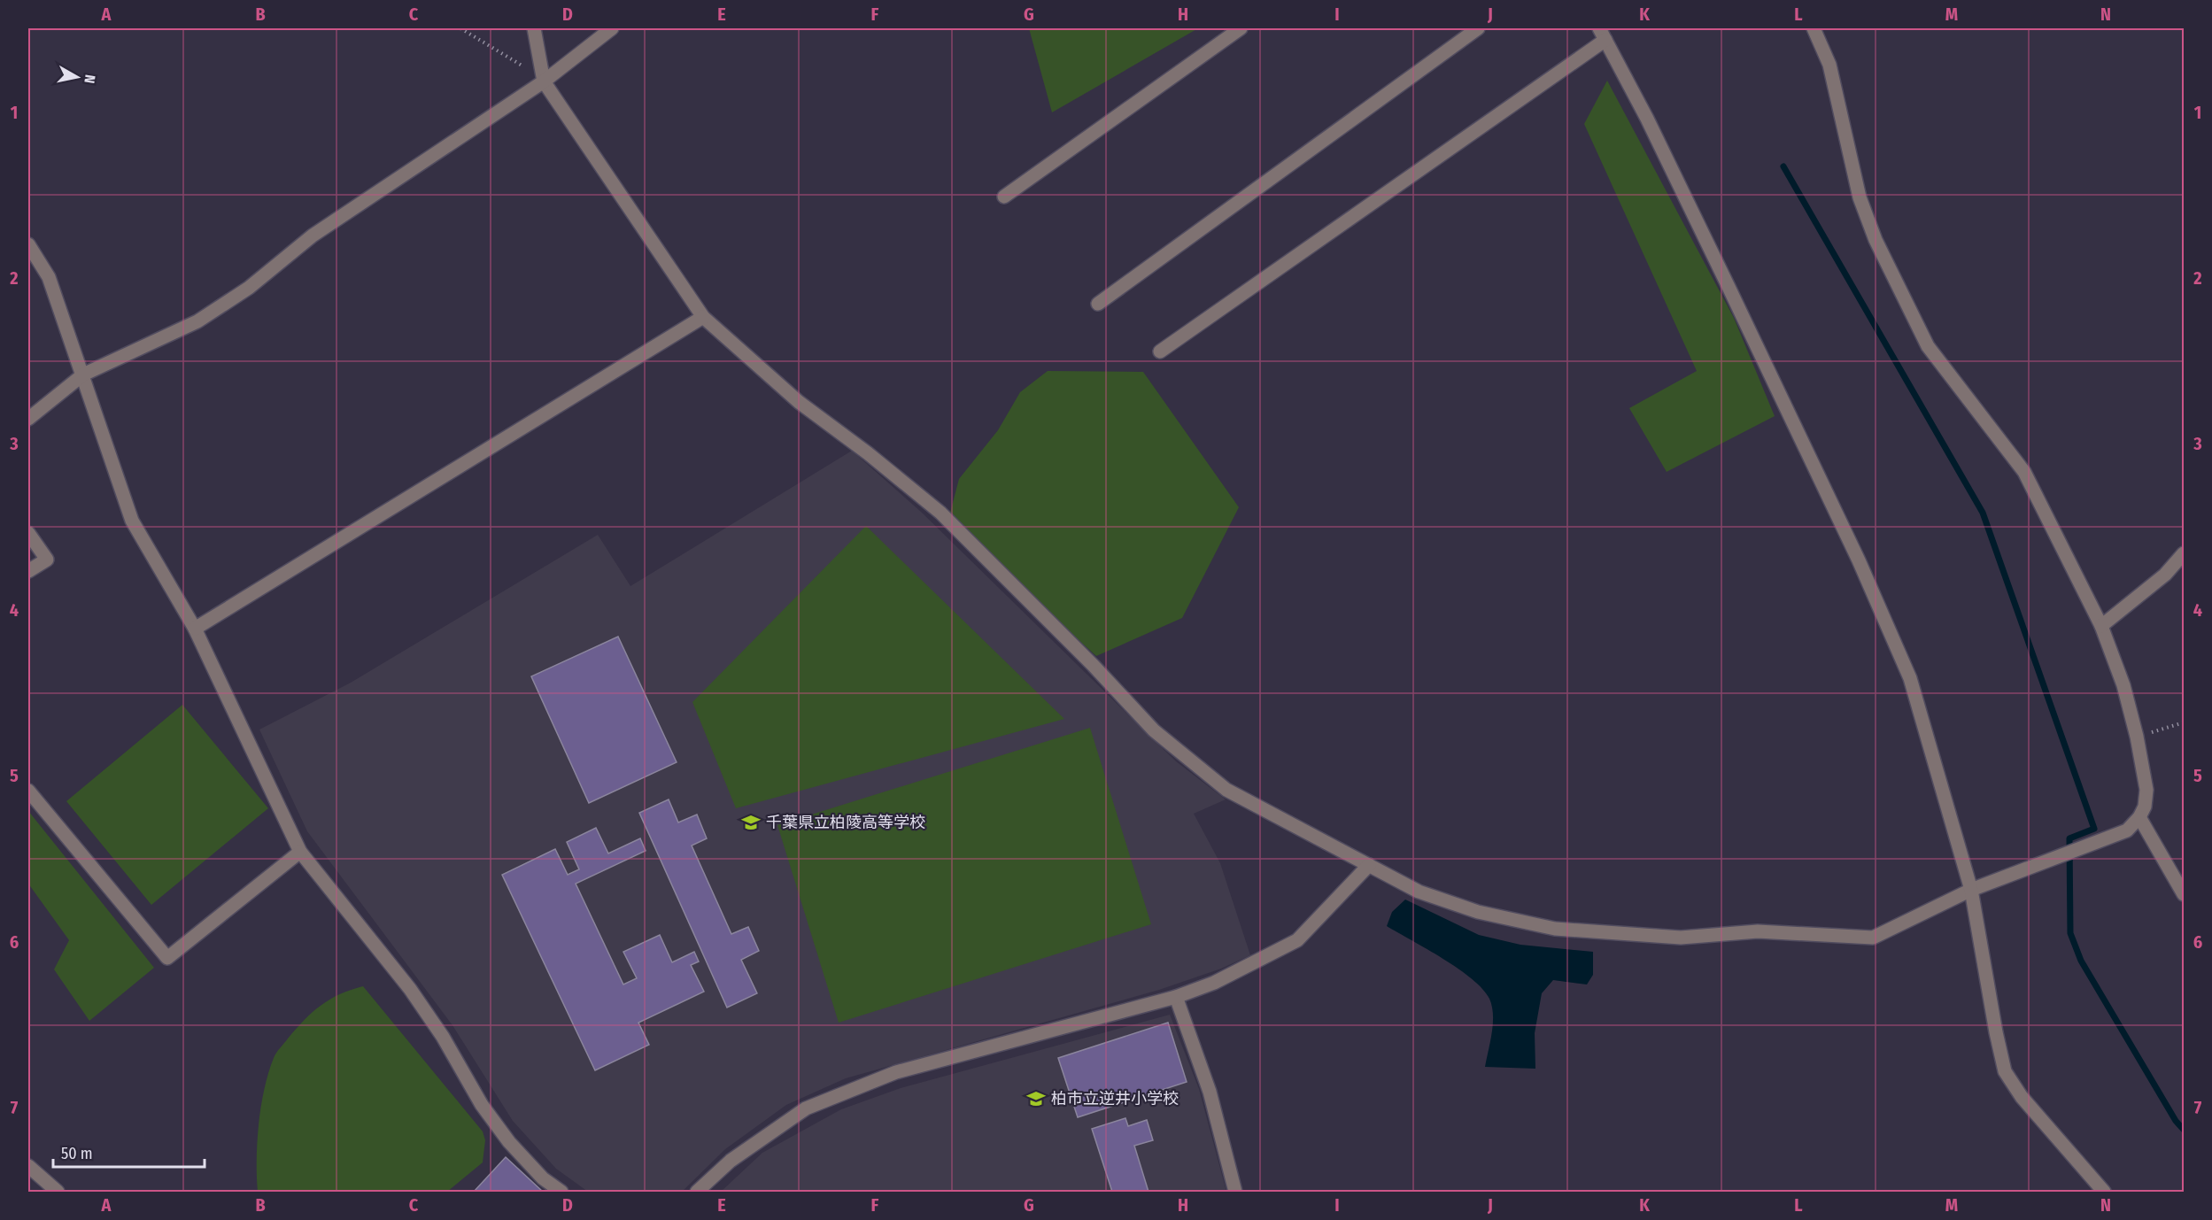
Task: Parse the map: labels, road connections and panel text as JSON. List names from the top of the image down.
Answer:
{
  "places": {
    "school or university": ["千葉県立柏陵高等学校", "柏市立逆井小学校"]
  },
  "scale_bar": "50 m",
  "north": "right",
  "grid": {
    "columns": [
      "A",
      "B",
      "C",
      "D",
      "E",
      "F",
      "G",
      "H",
      "I",
      "J",
      "K",
      "L",
      "M",
      "N"
    ],
    "rows": [
      "1",
      "2",
      "3",
      "4",
      "5",
      "6",
      "7"
    ]
  }
}
